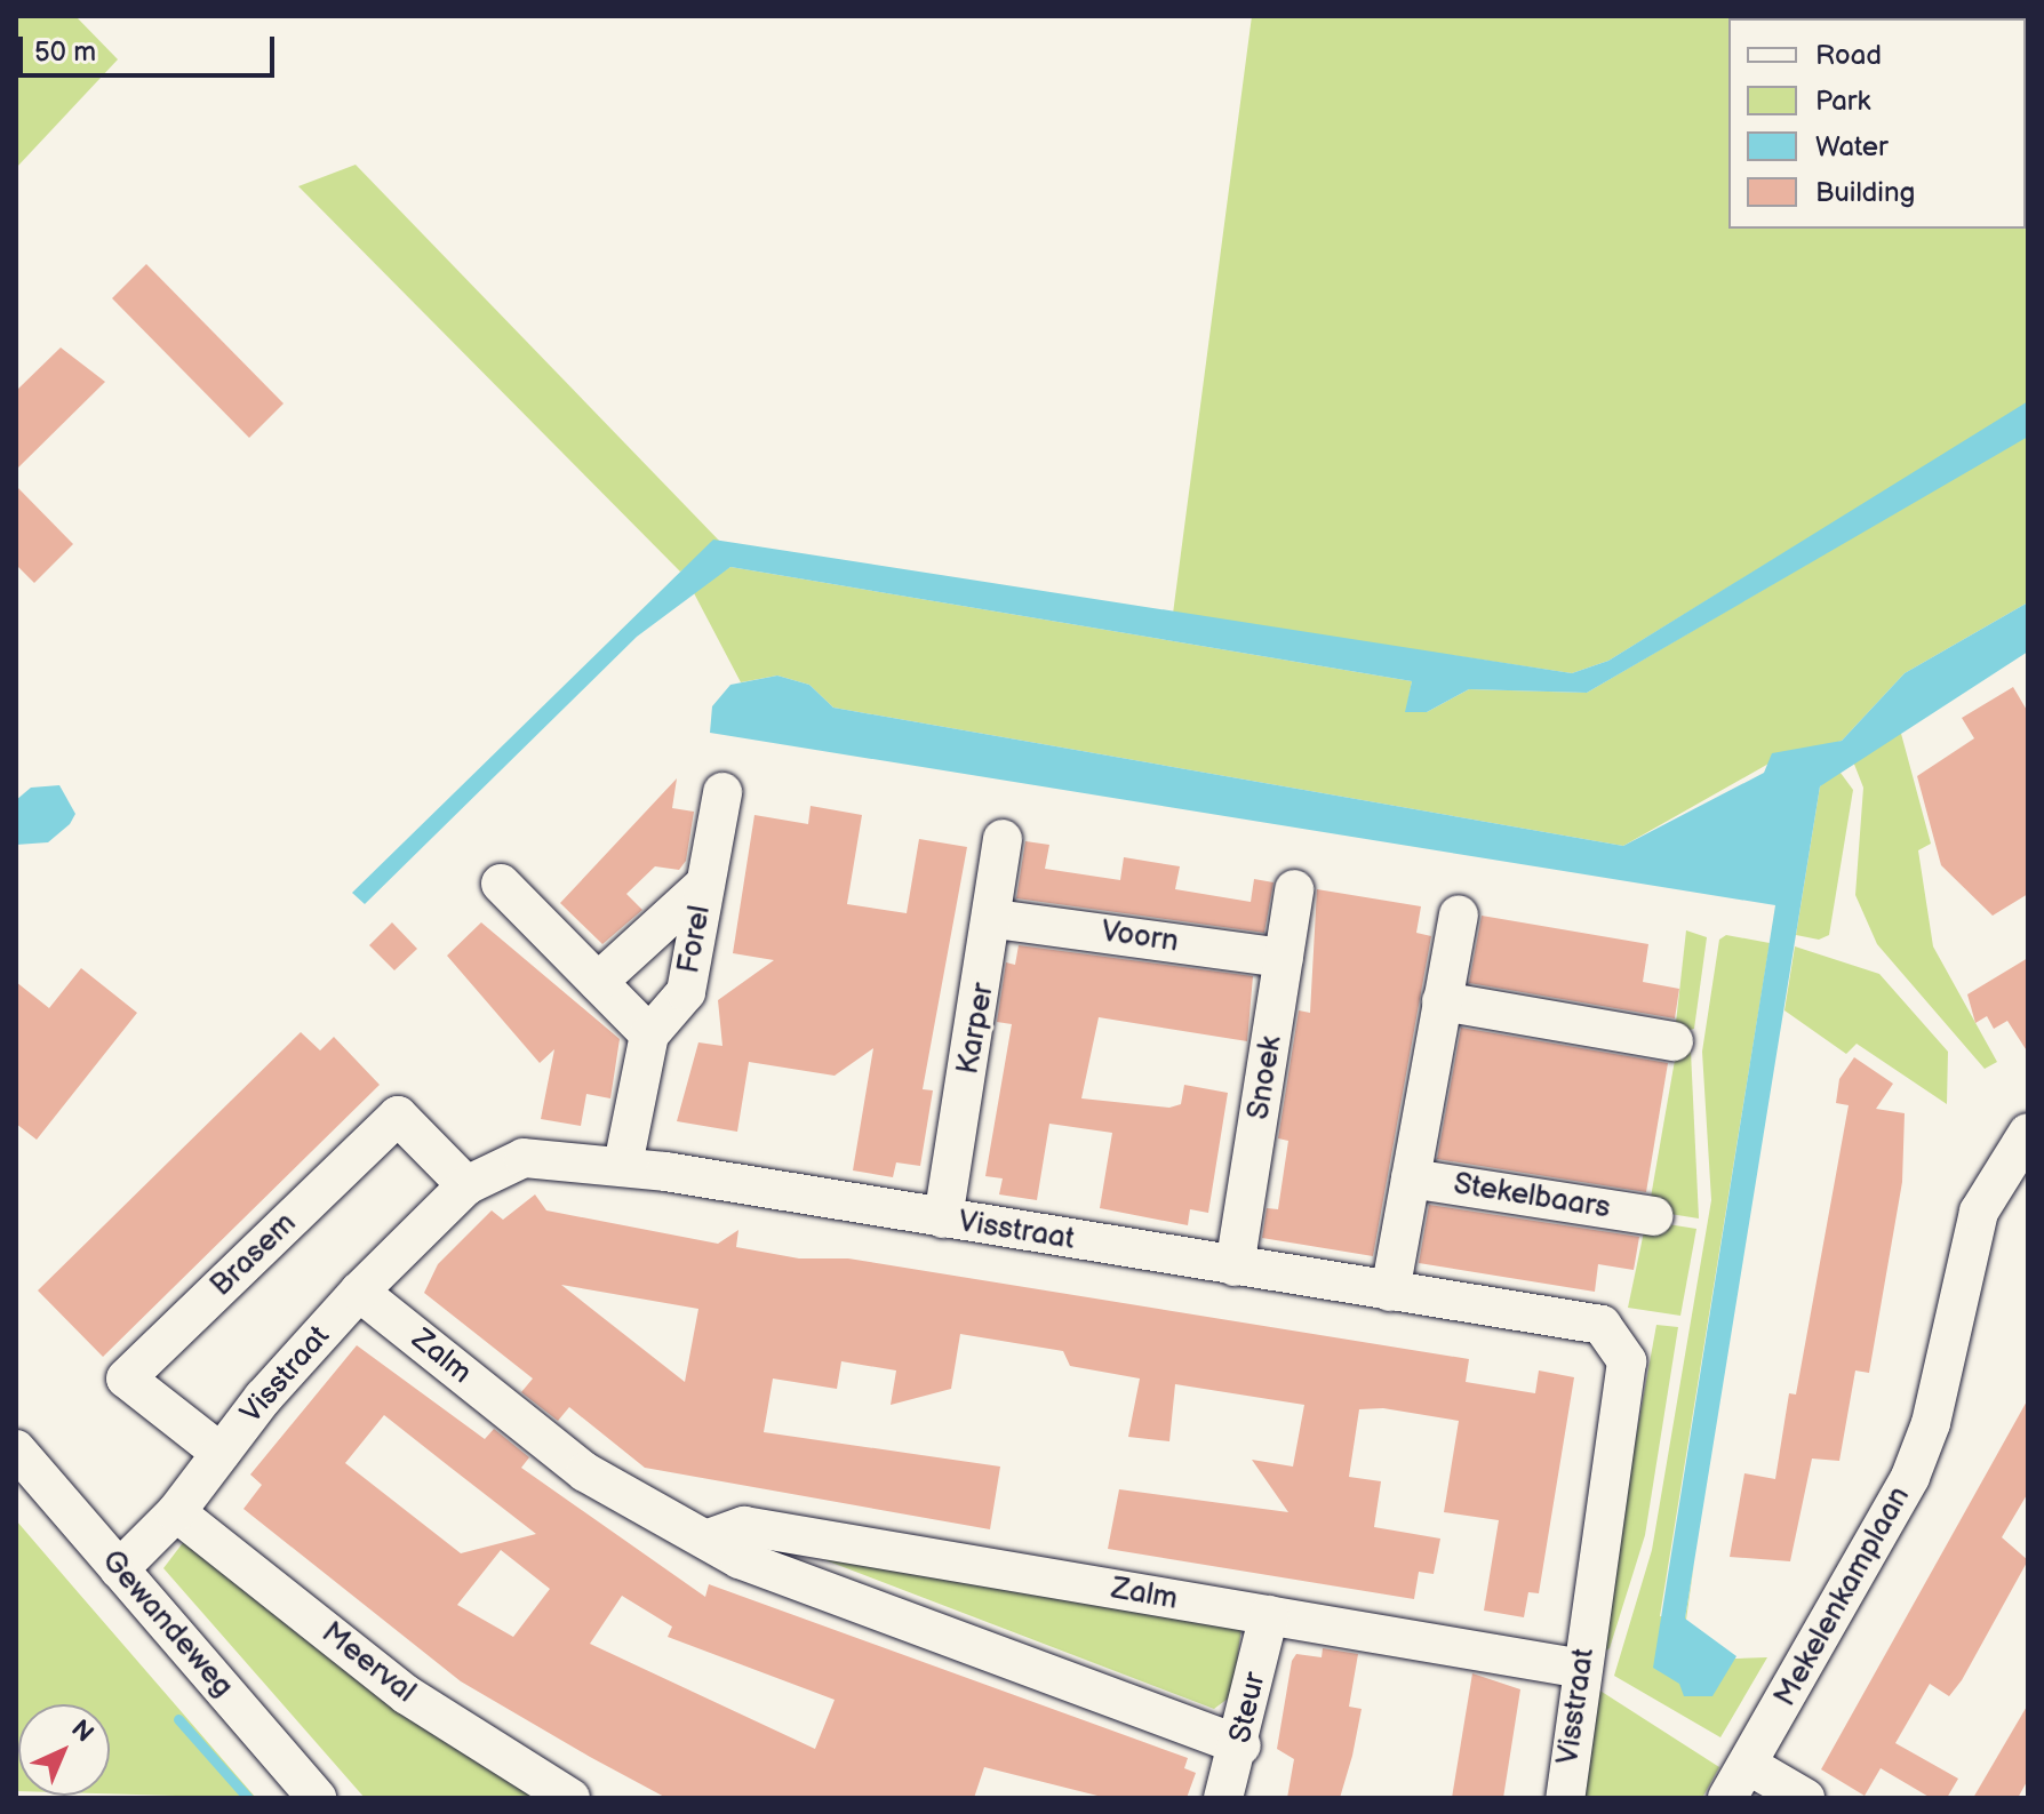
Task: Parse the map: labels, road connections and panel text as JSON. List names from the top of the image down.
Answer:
{
  "streets": {
    "street": [
      "Voorn",
      "Forel",
      "Karper",
      "Snoek",
      "Stekelbaars",
      "Visstraat",
      "Brasem",
      "Zalm",
      "Mekelenkamplaan",
      "Gewandeweg",
      "Meerval",
      "Steur"
    ]
  },
  "crossings": [
    ["Voorn", "Karper"],
    ["Voorn", "Snoek"],
    ["Forel", "Visstraat"],
    ["Karper", "Visstraat"],
    ["Snoek", "Visstraat"],
    ["Stekelbaars", "Visstraat"],
    ["Visstraat", "Brasem"],
    ["Visstraat", "Zalm"],
    ["Visstraat", "Gewandeweg"],
    ["Visstraat", "Meerval"],
    ["Zalm", "Steur"]
  ],
  "legend": [
    "Road",
    "Park",
    "Water",
    "Building"
  ],
  "scale_bar": "50 m",
  "north": "top right"
}
